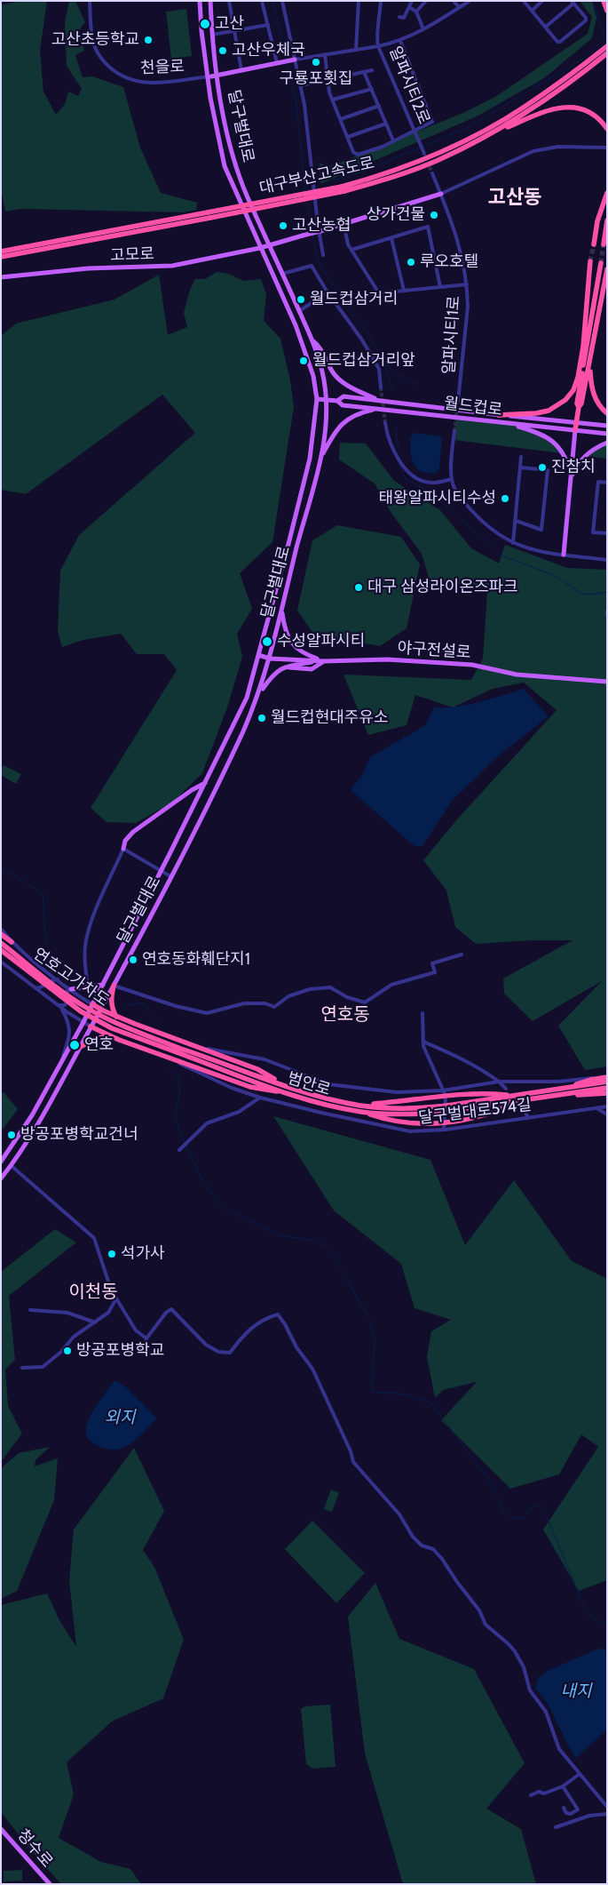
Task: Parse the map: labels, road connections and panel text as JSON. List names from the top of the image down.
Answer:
{
  "streets": {
    "highway": ["대구부산고속도로", "연호고가차도", "범안로"],
    "main road": [
      "달구벌대로",
      "고모로",
      "월드컵로",
      "야구전설로",
      "청수로"
    ],
    "street": [
      "천을로",
      "알파시티2로",
      "알파시티1로",
      "달구벌대로574길"
    ]
  },
  "crossings": [
    ["천을로", "달구벌대로"],
    ["달구벌대로", "고모로"],
    ["달구벌대로", "월드컵로"],
    ["달구벌대로", "야구전설로"],
    ["연호고가차도", "범안로"]
  ],
  "districts": ["고산동", "연호동", "이천동"],
  "water": ["외지", "내지"],
  "places": [
    "고산",
    "고산초등학교",
    "고산우체국",
    "구룡포횟집",
    "상가건물",
    "고산농협",
    "루오호텔",
    "월드컵삼거리",
    "월드컵삼거리앞",
    "진참치",
    "태왕알파시티수성",
    "대구 삼성라이온즈파크",
    "수성알파시티",
    "월드컵현대주유소",
    "연호동화훼단지1",
    "연호",
    "방공포병학교건너",
    "석가사",
    "방공포병학교"
  ]
}
